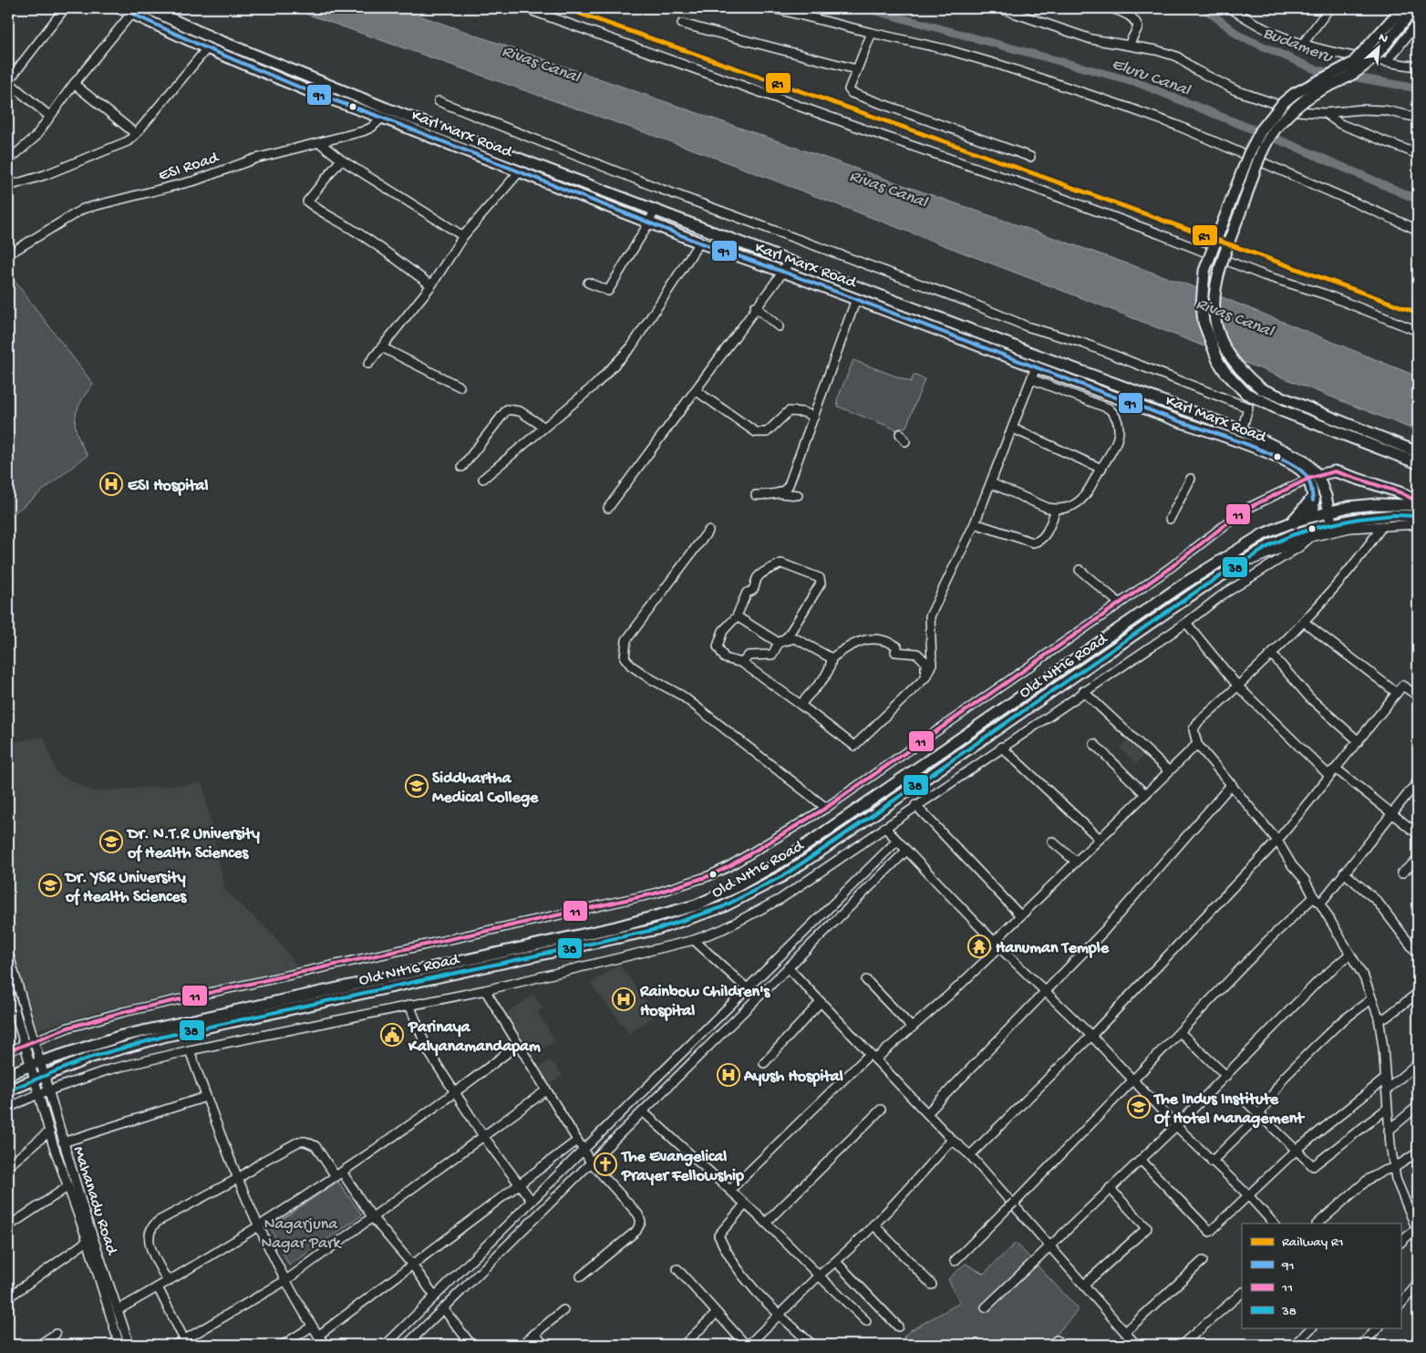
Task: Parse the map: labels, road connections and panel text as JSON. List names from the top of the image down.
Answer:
{
  "streets": {
    "main road": ["Karl Marx Road", "Old NH16 Road"],
    "street": ["ESI Road", "Mahanadu Road"]
  },
  "crossings": [
    ["Karl Marx Road", "ESI Road"],
    ["Karl Marx Road", "Old NH16 Road"],
    ["Old NH16 Road", "Mahanadu Road"]
  ],
  "water": ["Budameru", "Rivas Canal", "Eluru Canal"],
  "parks": ["Nagarjuna Nagar Park"],
  "places": {
    "hospital": ["ESI Hospital", "Rainbow Children's Hospital", "Ayush Hospital"],
    "school or university": [
      "Siddhartha Medical College",
      "Dr. N.T.R University of Health Sciences",
      "Dr. YSR University of Health Sciences",
      "The Indus Institute Of Hotel Management"
    ],
    "temple": ["Hanuman Temple"],
    "public building": ["Parinaya Kalyanamandapam"],
    "church": ["The Evangelical Prayer Fellowship"]
  },
  "lines": [
    "rail line R1",
    "transit line 91",
    "transit line 11",
    "transit line 38"
  ],
  "legend": [
    "Railway R1",
    "91",
    "11",
    "38"
  ],
  "north": "top right"
}
